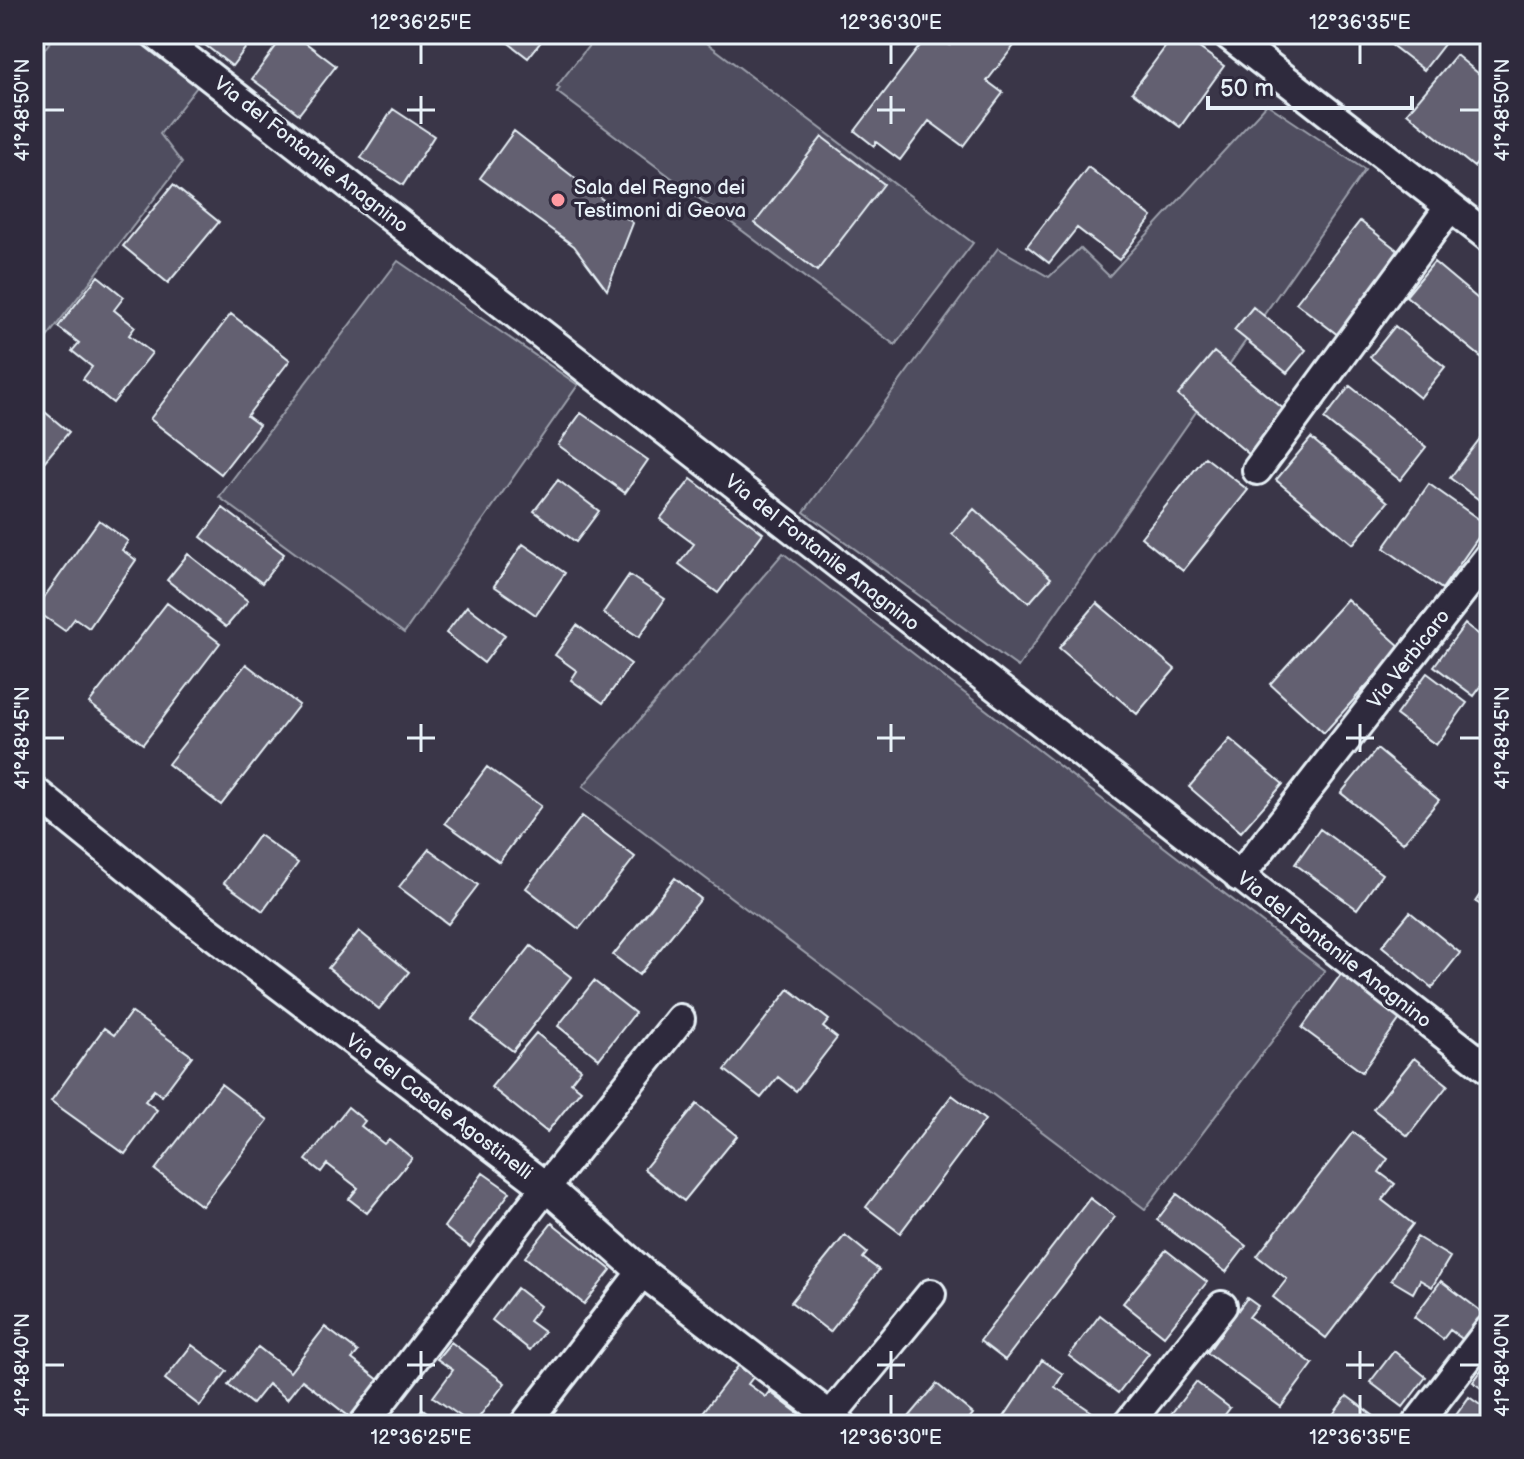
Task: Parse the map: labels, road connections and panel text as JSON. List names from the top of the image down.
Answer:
{
  "streets": {
    "street": ["Via del Fontanile Anagnino", "Via Verbicaro", "Via del Casale Agostinelli"]
  },
  "crossings": [
    ["Via del Fontanile Anagnino", "Via Verbicaro"]
  ],
  "places": ["Sala del Regno dei Testimoni di Geova"],
  "scale_bar": "50 m",
  "coordinates": [
    "12°36'25\"E",
    "12°36'30\"E",
    "12°36'35\"E",
    "41°48'50\"N",
    "41°48'45\"N",
    "41°48'40\"N"
  ]
}
